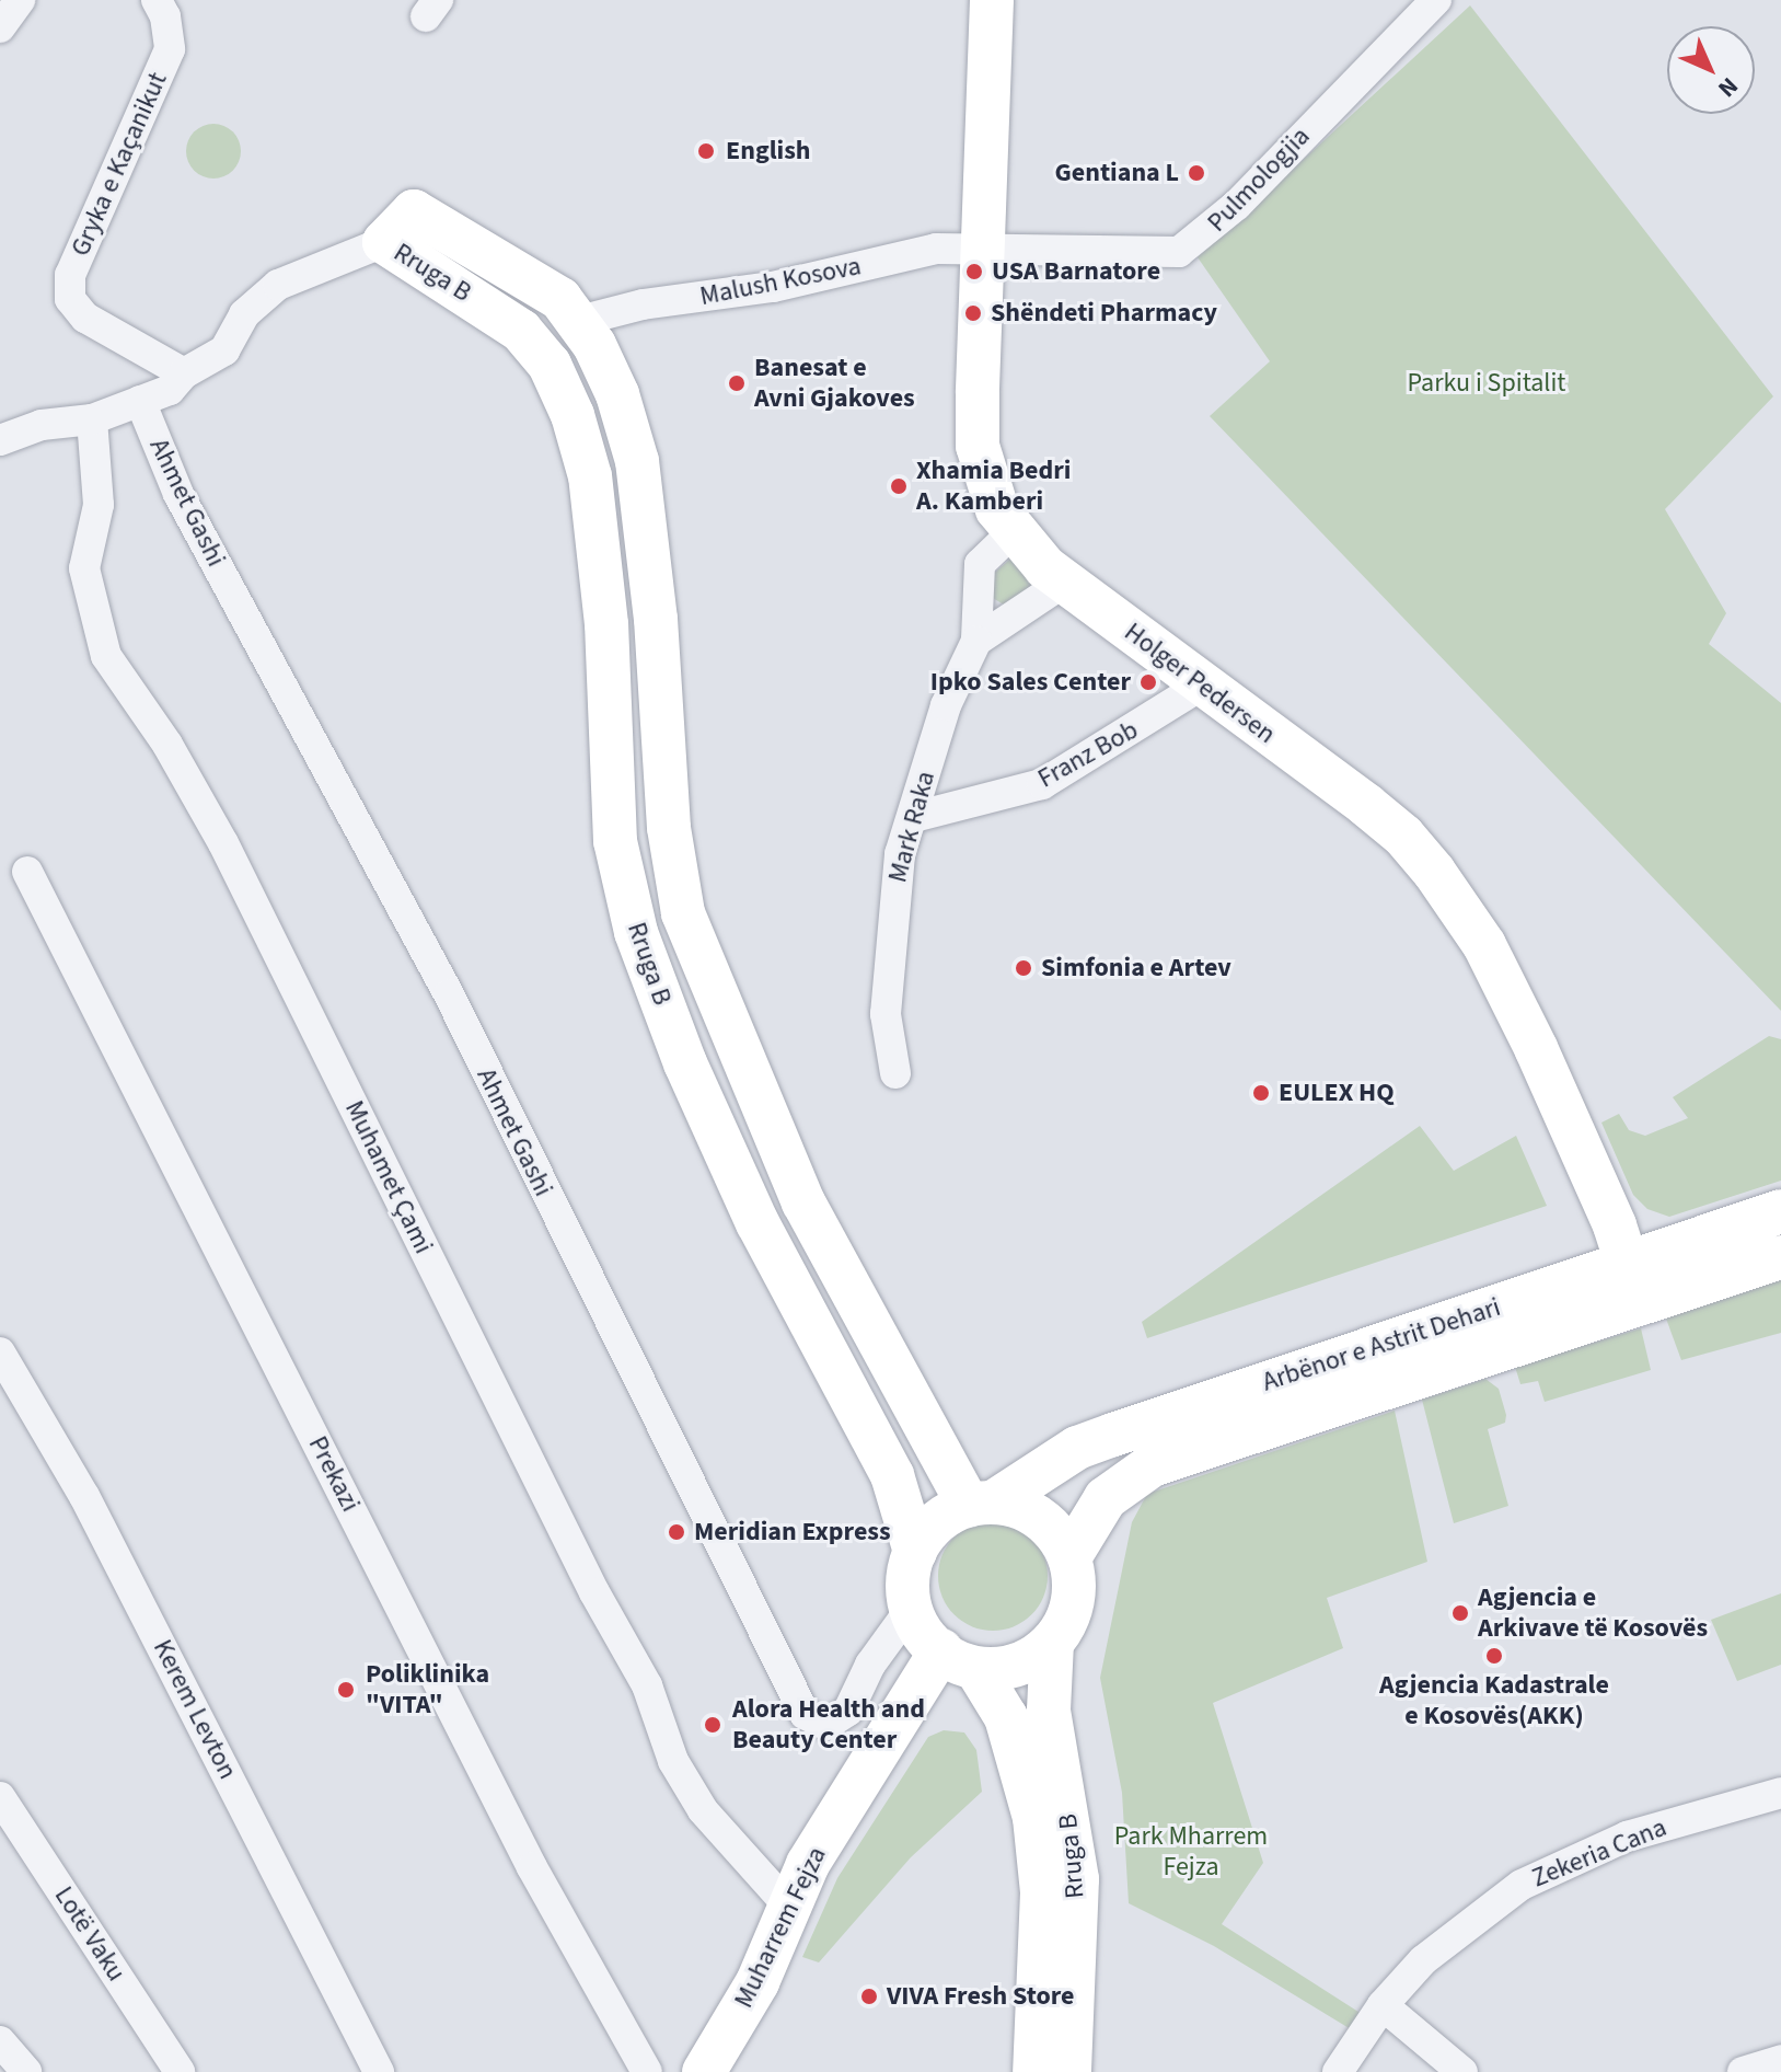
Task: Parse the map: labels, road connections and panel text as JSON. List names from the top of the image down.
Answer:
{
  "streets": {
    "main road": [
      "Rruga B",
      "Holger Pedersen",
      "Arbënor e Astrit Dehari",
      "Muharrem Fejza"
    ],
    "street": [
      "Gryka e Kaçanikut",
      "Pulmologjia",
      "Malush Kosova",
      "Ahmet Gashi",
      "Franz Bob",
      "Mark Raka",
      "Muhamet Çami",
      "Prekazi",
      "Kerem Levton",
      "Zekeria Cana",
      "Lotë Vaku"
    ]
  },
  "crossings": [
    ["Pulmologjia", "Malush Kosova"],
    ["Pulmologjia", "Holger Pedersen"],
    ["Rruga B", "Malush Kosova"],
    ["Rruga B", "Ahmet Gashi"],
    ["Rruga B", "Arbënor e Astrit Dehari"],
    ["Rruga B", "Muharrem Fejza"],
    ["Malush Kosova", "Holger Pedersen"],
    ["Ahmet Gashi", "Arbënor e Astrit Dehari"],
    ["Ahmet Gashi", "Muharrem Fejza"],
    ["Holger Pedersen", "Franz Bob"],
    ["Holger Pedersen", "Mark Raka"],
    ["Holger Pedersen", "Arbënor e Astrit Dehari"],
    ["Franz Bob", "Mark Raka"],
    ["Muhamet Çami", "Muharrem Fejza"],
    ["Arbënor e Astrit Dehari", "Muharrem Fejza"]
  ],
  "parks": ["Parku i Spitalit", "Park Mharrem Fejza"],
  "places": [
    "English",
    "Gentiana L",
    "USA Barnatore",
    "Shëndeti Pharmacy",
    "Banesat e Avni Gjakoves",
    "Xhamia Bedri A. Kamberi",
    "Ipko Sales Center",
    "Simfonia e Artev",
    "EULEX HQ",
    "Meridian Express",
    "Agjencia e Arkivave të Kosovës",
    "Agjencia Kadastrale e Kosovës(AKK)",
    "Poliklinika \"VITA\"",
    "Alora Health and Beauty Center",
    "VIVA Fresh Store"
  ],
  "north": "bottom right"
}
